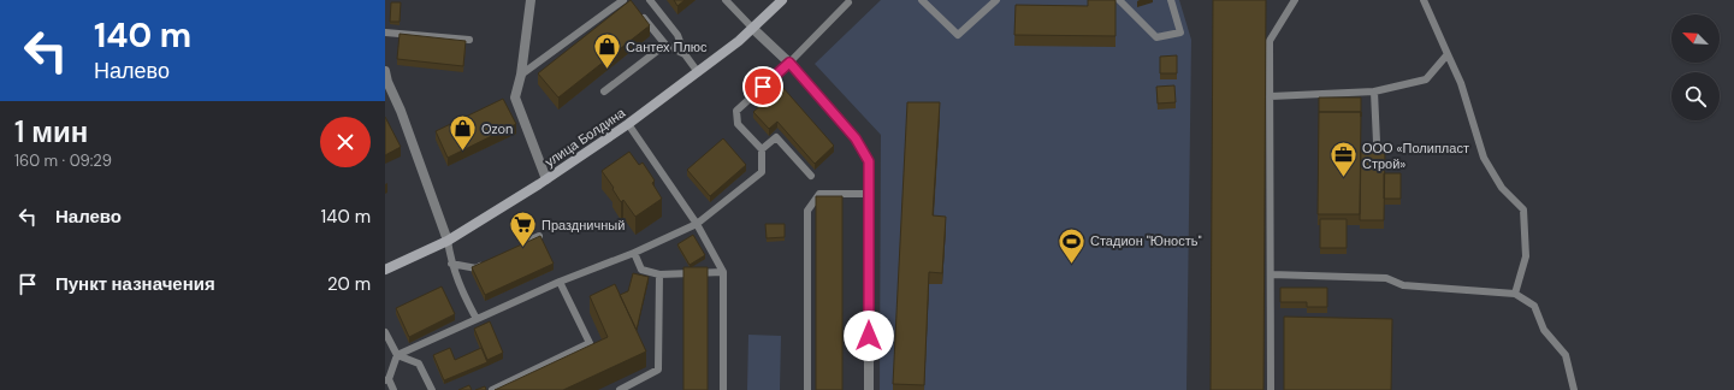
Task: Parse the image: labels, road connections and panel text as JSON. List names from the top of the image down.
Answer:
{
  "streets": {
    "main road": ["улица Болдина"]
  },
  "places": {
    "shop": ["Сантех Плюс", "Ozon"],
    "office": ["ООО «Полипласт Строй»"],
    "supermarket": ["Праздничный"],
    "sports": ["Стадион \"Юность\""]
  },
  "north": "top left",
  "page": {
    "turn": ["140 m", "Налево"],
    "heading": ["1 мин", "160 m · 09:29"],
    "list": [
      {
        "name": "Налево",
        "value": "140 m"
      },
      {
        "name": "Пункт назначения",
        "value": "20 m"
      }
    ]
  }
}
